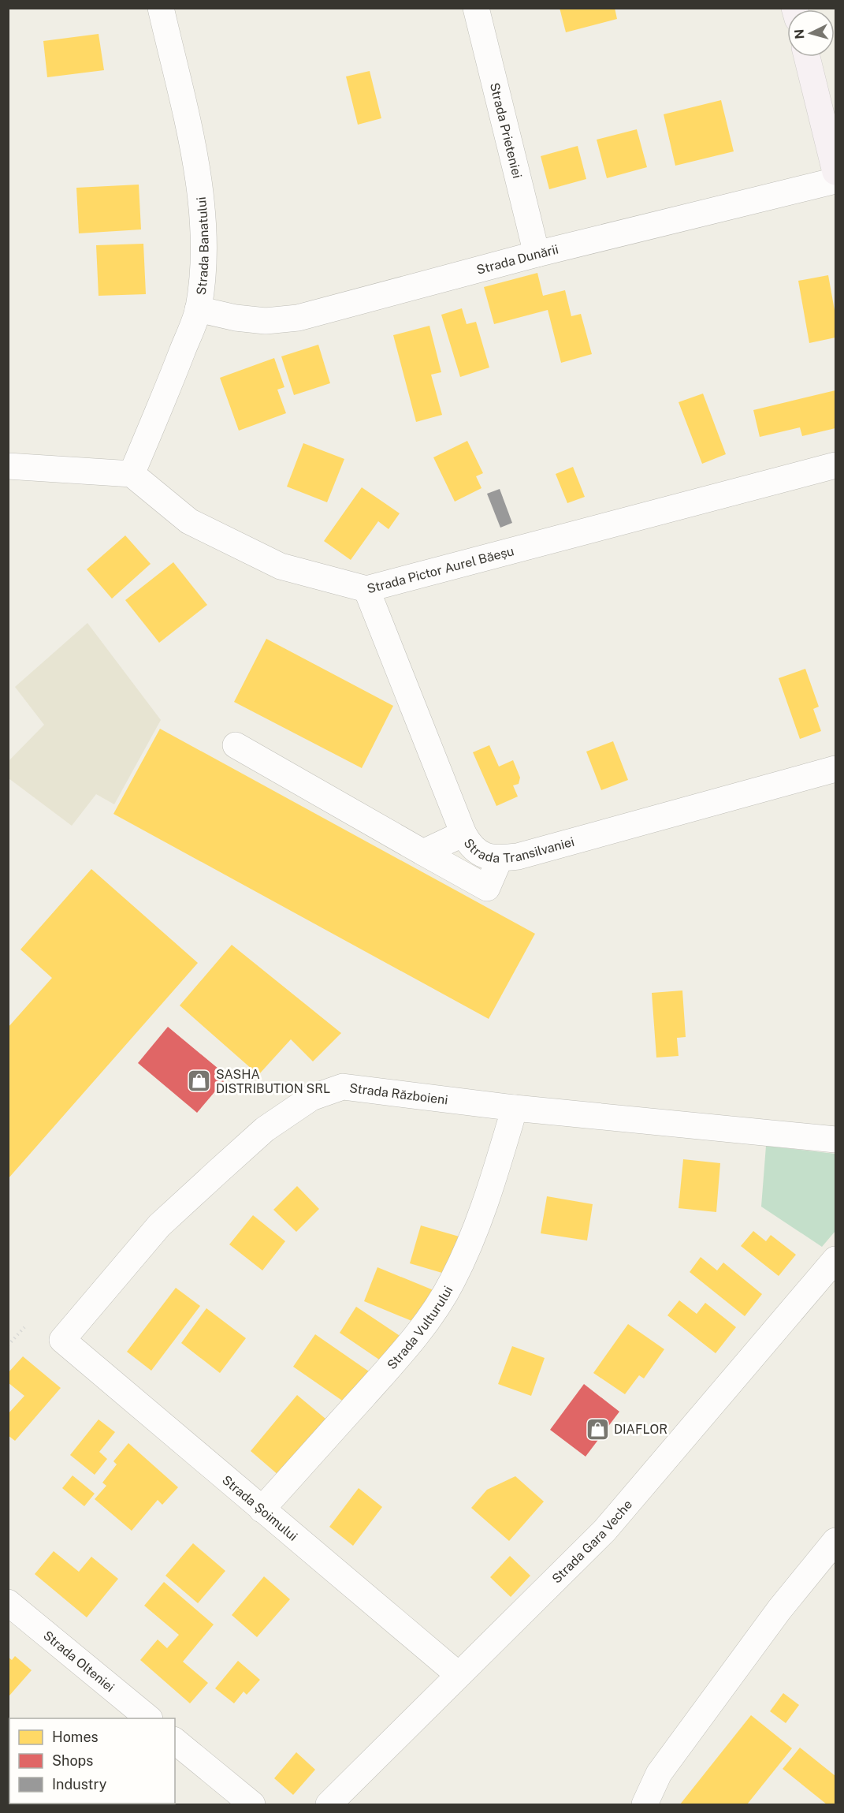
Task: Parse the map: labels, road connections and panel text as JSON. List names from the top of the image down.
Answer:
{
  "streets": {
    "street": [
      "Strada Prieteniei",
      "Strada Banatului",
      "Strada Dunării",
      "Strada Pictor Aurel Băeșu",
      "Strada Transilvaniei",
      "Strada Războieni",
      "Strada Vulturului",
      "Strada Șoimului",
      "Strada Gara Veche",
      "Strada Olteniei"
    ]
  },
  "crossings": [
    ["Strada Prieteniei", "Strada Dunării"],
    ["Strada Banatului", "Strada Dunării"],
    ["Strada Banatului", "Strada Pictor Aurel Băeșu"],
    ["Strada Pictor Aurel Băeșu", "Strada Transilvaniei"],
    ["Strada Războieni", "Strada Vulturului"],
    ["Strada Războieni", "Strada Șoimului"],
    ["Strada Vulturului", "Strada Șoimului"],
    ["Strada Șoimului", "Strada Gara Veche"]
  ],
  "places": {
    "shop": ["SASHA DISTRIBUTION SRL", "DIAFLOR"]
  },
  "legend": ["Homes", "Shops", "Industry"],
  "north": "left"
}
